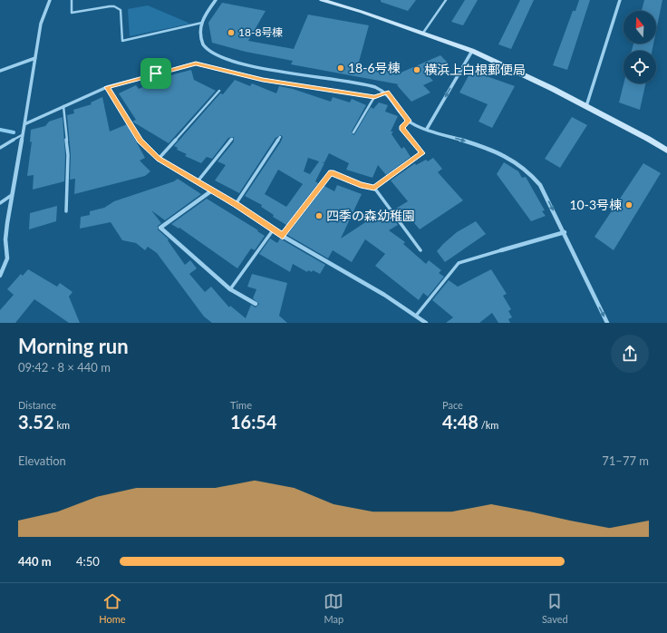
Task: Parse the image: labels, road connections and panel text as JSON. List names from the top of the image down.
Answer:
{
  "places": [
    "18-8号棟",
    "18-6号棟",
    "横浜上白根郵便局",
    "10-3号棟",
    "四季の森幼稚園"
  ],
  "north": "top",
  "page": {
    "heading": ["Morning run", "09:42 · 8 × 440 m"],
    "stats": [
      ["Distance", "3.52 km"],
      ["Time", "16:54"],
      ["Pace", "4:48 /km"]
    ],
    "chart": ["Elevation", "71–77 m"],
    "list": [
      {
        "name": "440 m",
        "note": "4:50"
      }
    ],
    "tabs": ["Home", "Map", "Saved"]
  }
}
